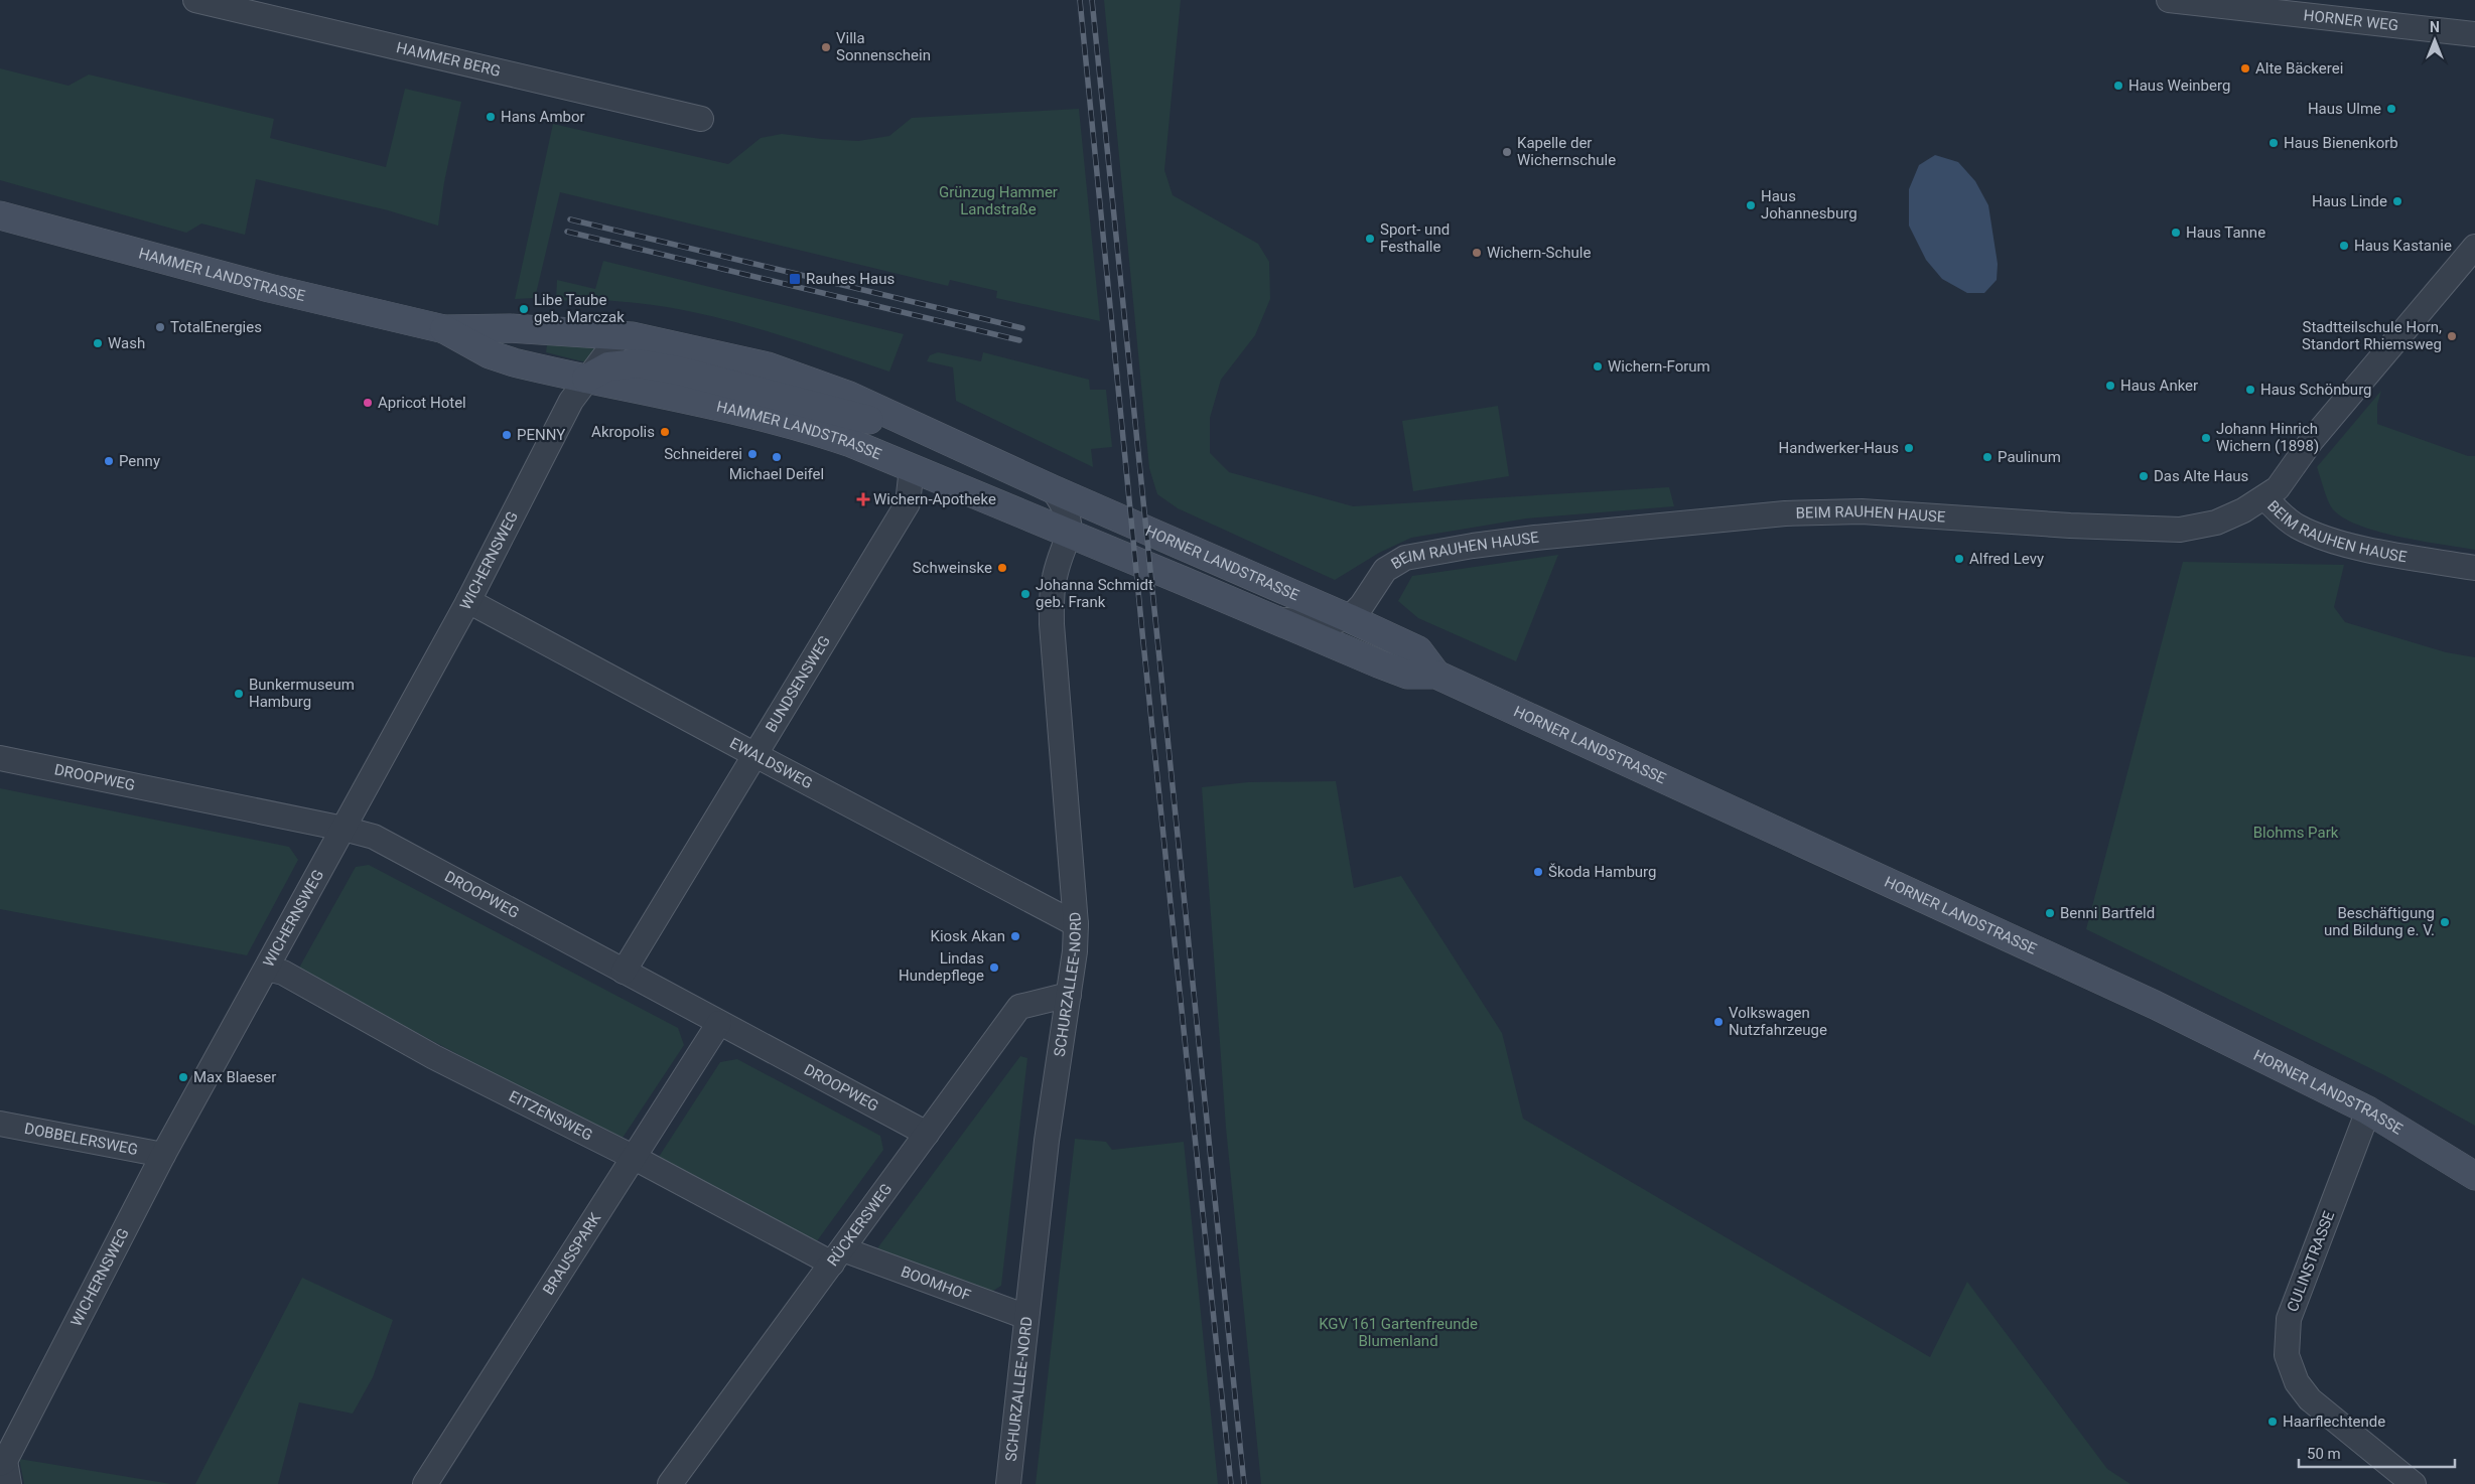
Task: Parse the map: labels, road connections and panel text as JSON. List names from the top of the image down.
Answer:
{
  "streets": {
    "main road": ["HAMMER LANDSTRASSE", "HORNER LANDSTRASSE"],
    "street": [
      "HORNER WEG",
      "HAMMER BERG",
      "BEIM RAUHEN HAUSE",
      "WICHERNSWEG",
      "BUNDSENSWEG",
      "EWALDSWEG",
      "DROOPWEG",
      "SCHURZALLEE-NORD",
      "EITZENSWEG",
      "DOBBELERSWEG",
      "RÜCKERSWEG",
      "BRAUSSPARK",
      "CULINSTRASSE",
      "BOOMHOF"
    ]
  },
  "crossings": [
    ["HAMMER LANDSTRASSE", "WICHERNSWEG"],
    ["HAMMER LANDSTRASSE", "HORNER LANDSTRASSE"],
    ["HAMMER LANDSTRASSE", "BUNDSENSWEG"],
    ["HAMMER LANDSTRASSE", "SCHURZALLEE-NORD"],
    ["BEIM RAUHEN HAUSE", "HORNER LANDSTRASSE"],
    ["WICHERNSWEG", "EWALDSWEG"],
    ["WICHERNSWEG", "DROOPWEG"],
    ["WICHERNSWEG", "EITZENSWEG"],
    ["WICHERNSWEG", "DOBBELERSWEG"],
    ["HORNER LANDSTRASSE", "CULINSTRASSE"],
    ["BUNDSENSWEG", "EWALDSWEG"],
    ["BUNDSENSWEG", "DROOPWEG"],
    ["EWALDSWEG", "SCHURZALLEE-NORD"],
    ["DROOPWEG", "RÜCKERSWEG"],
    ["DROOPWEG", "BRAUSSPARK"],
    ["SCHURZALLEE-NORD", "RÜCKERSWEG"],
    ["SCHURZALLEE-NORD", "BOOMHOF"],
    ["EITZENSWEG", "RÜCKERSWEG"],
    ["EITZENSWEG", "BRAUSSPARK"],
    ["EITZENSWEG", "BOOMHOF"],
    ["RÜCKERSWEG", "BOOMHOF"]
  ],
  "parks": ["Grünzug Hammer Landstraße", "Blohms Park", "KGV 161 Gartenfreunde Blumenland"],
  "places": {
    "other": [
      "Villa Sonnenschein",
      "Alte Bäckerei",
      "Haus Weinberg",
      "Haus Ulme",
      "Hans Ambor",
      "Haus Bienenkorb",
      "Kapelle der Wichernschule",
      "Haus Linde",
      "Haus Johannesburg",
      "Haus Tanne",
      "Sport- und Festhalle",
      "Haus Kastanie",
      "Wichern-Schule",
      "Libe Taube geb. Marczak",
      "TotalEnergies",
      "Stadtteilschule Horn, Standort Rhiemsweg",
      "Wash",
      "Wichern-Forum",
      "Haus Anker",
      "Haus Schönburg",
      "Apricot Hotel",
      "Akropolis",
      "PENNY",
      "Johann Hinrich Wichern (1898)",
      "Handwerker-Haus",
      "Schneiderei",
      "Michael Deifel",
      "Paulinum",
      "Penny",
      "Das Alte Haus",
      "Alfred Levy",
      "Schweinske",
      "Johanna Schmidt geb. Frank",
      "Bunkermuseum Hamburg",
      "Škoda Hamburg",
      "Benni Bartfeld",
      "Beschäftigung und Bildung e. V.",
      "Kiosk Akan",
      "Lindas Hundepflege",
      "Volkswagen Nutzfahrzeuge",
      "Max Blaeser",
      "Haarflechtende"
    ],
    "transit": ["Rauhes Haus"],
    "health": ["Wichern-Apotheke"]
  },
  "scale_bar": "50 m",
  "north": "top"
}
